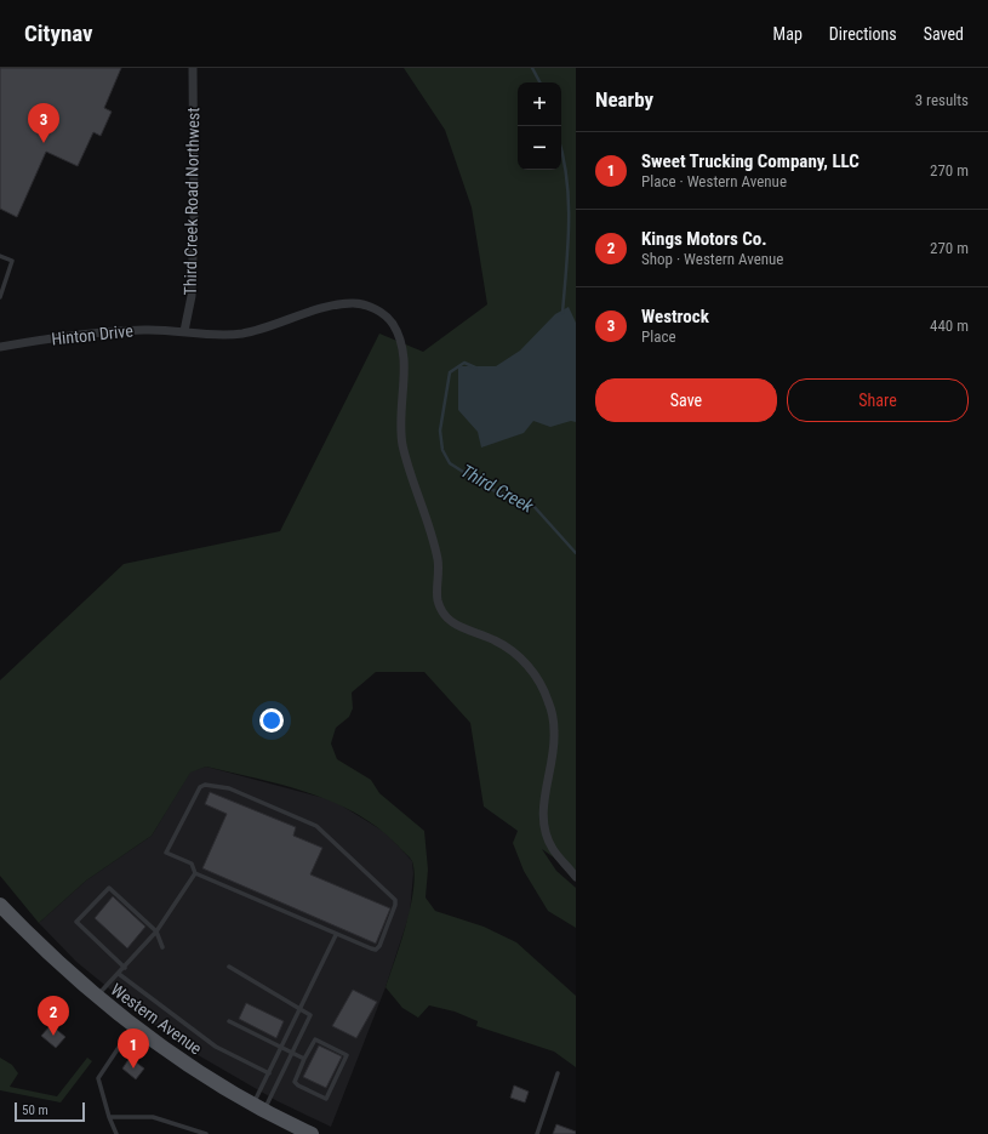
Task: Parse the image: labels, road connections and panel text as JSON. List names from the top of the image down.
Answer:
{
  "streets": {
    "main road": ["Western Avenue"],
    "street": ["Third Creek Road Northwest", "Hinton Drive"]
  },
  "crossings": [
    ["Third Creek Road Northwest", "Hinton Drive"]
  ],
  "water": ["Third Creek"],
  "scale_bar": "50 m",
  "page": {
    "header": "Citynav",
    "nav": ["Map", "Directions", "Saved"],
    "heading": ["Nearby", "3 results"],
    "map_buttons": ["+", "−"],
    "pins": ["3", "2", "1"],
    "list": [
      {
        "mark": "1",
        "name": "Sweet Trucking Company, LLC",
        "note": "Place · Western Avenue",
        "value": "270 m"
      },
      {
        "mark": "2",
        "name": "Kings Motors Co.",
        "note": "Shop · Western Avenue",
        "value": "270 m"
      },
      {
        "mark": "3",
        "name": "Westrock",
        "note": "Place",
        "value": "440 m"
      }
    ],
    "buttons": ["Save", "Share"],
    "scale": "50 m"
  }
}
